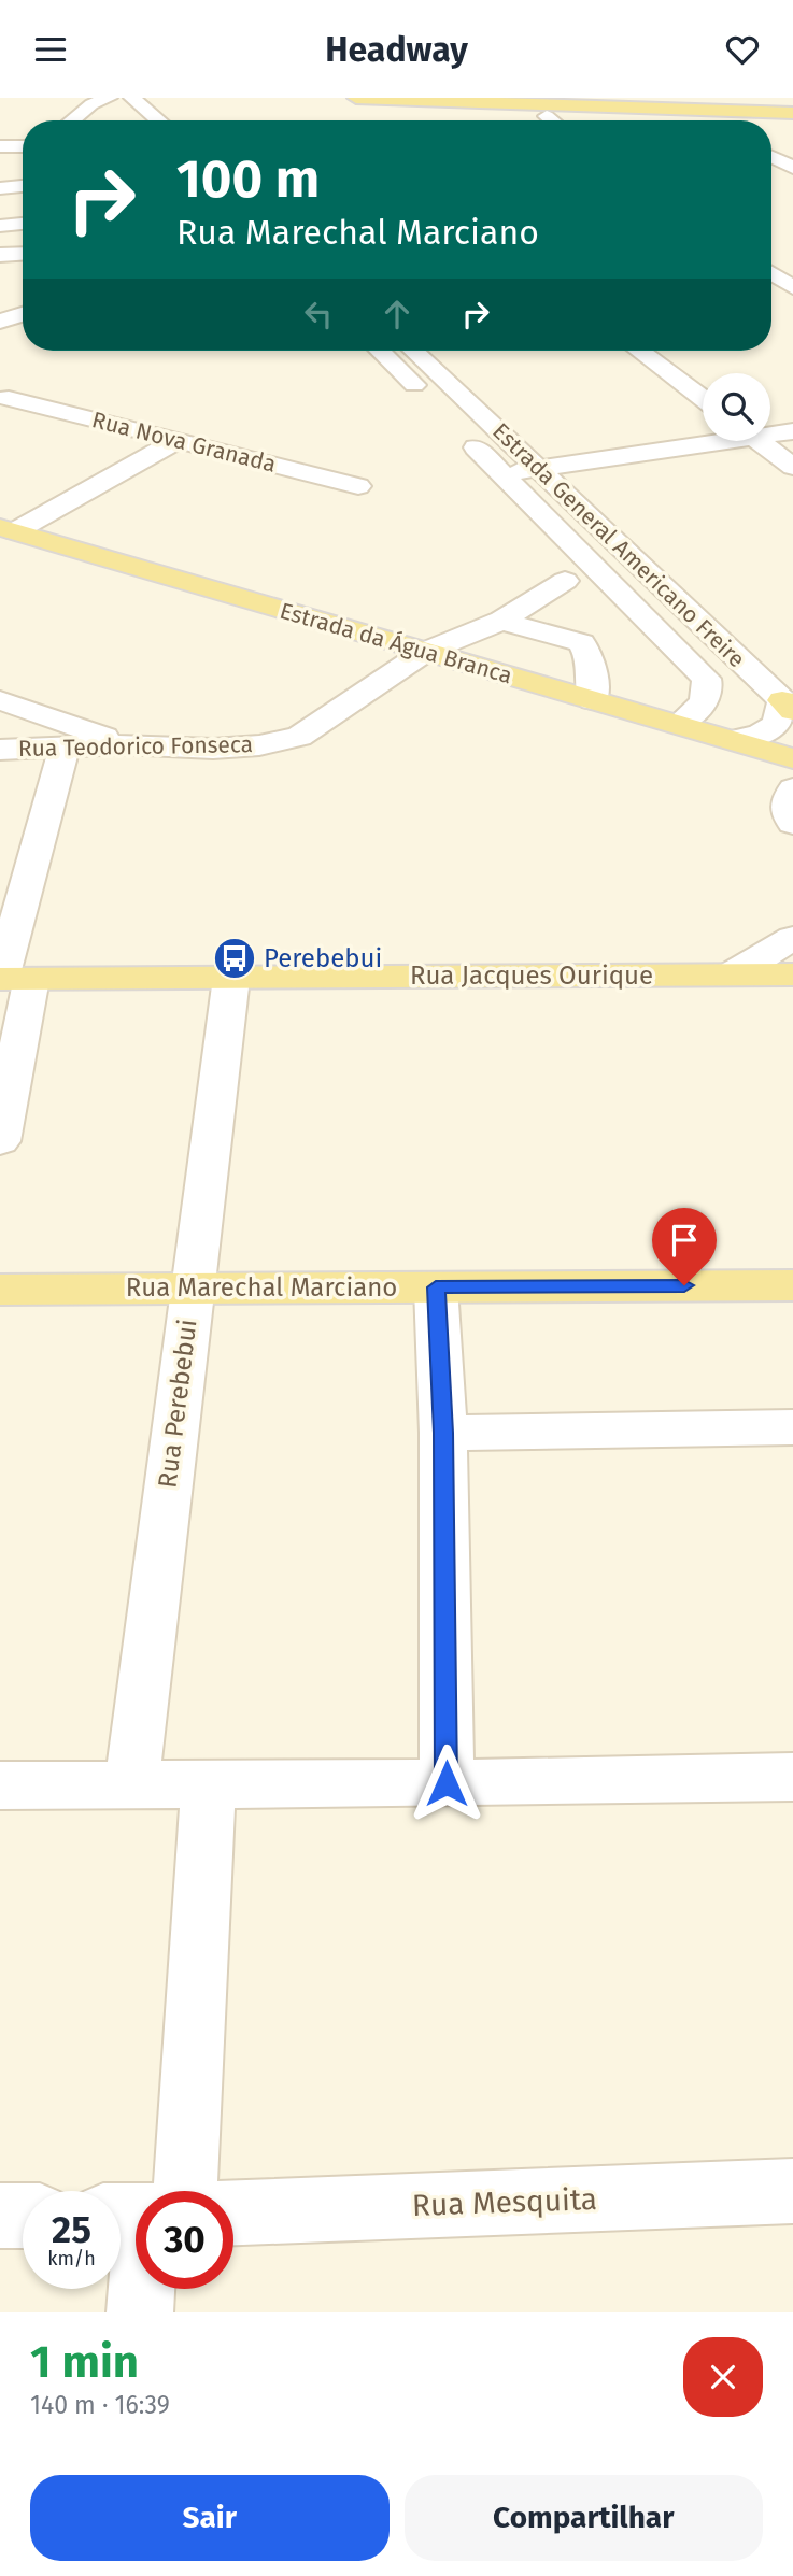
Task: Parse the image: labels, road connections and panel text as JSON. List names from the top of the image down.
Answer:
{
  "streets": {
    "main road": ["Estrada da Água Branca", "Rua Jacques Ourique", "Rua Marechal Marciano"],
    "street": [
      "Rua Nova Granada",
      "Estrada General Americano Freire",
      "Rua Teodorico Fonseca",
      "Rua Perebebui",
      "Rua Mesquita"
    ]
  },
  "crossings": [
    ["Estrada General Americano Freire", "Estrada da Água Branca"],
    ["Estrada da Água Branca", "Rua Teodorico Fonseca"],
    ["Rua Jacques Ourique", "Rua Perebebui"],
    ["Rua Marechal Marciano", "Rua Perebebui"]
  ],
  "places": {
    "bus stop": ["Perebebui"]
  },
  "page": {
    "header": "Headway",
    "turn": ["100 m", "Rua Marechal Marciano"],
    "speed": "25 km/h",
    "limit": "30",
    "heading": ["1 min", "140 m · 16:39"],
    "buttons": ["Sair", "Compartilhar"]
  }
}
